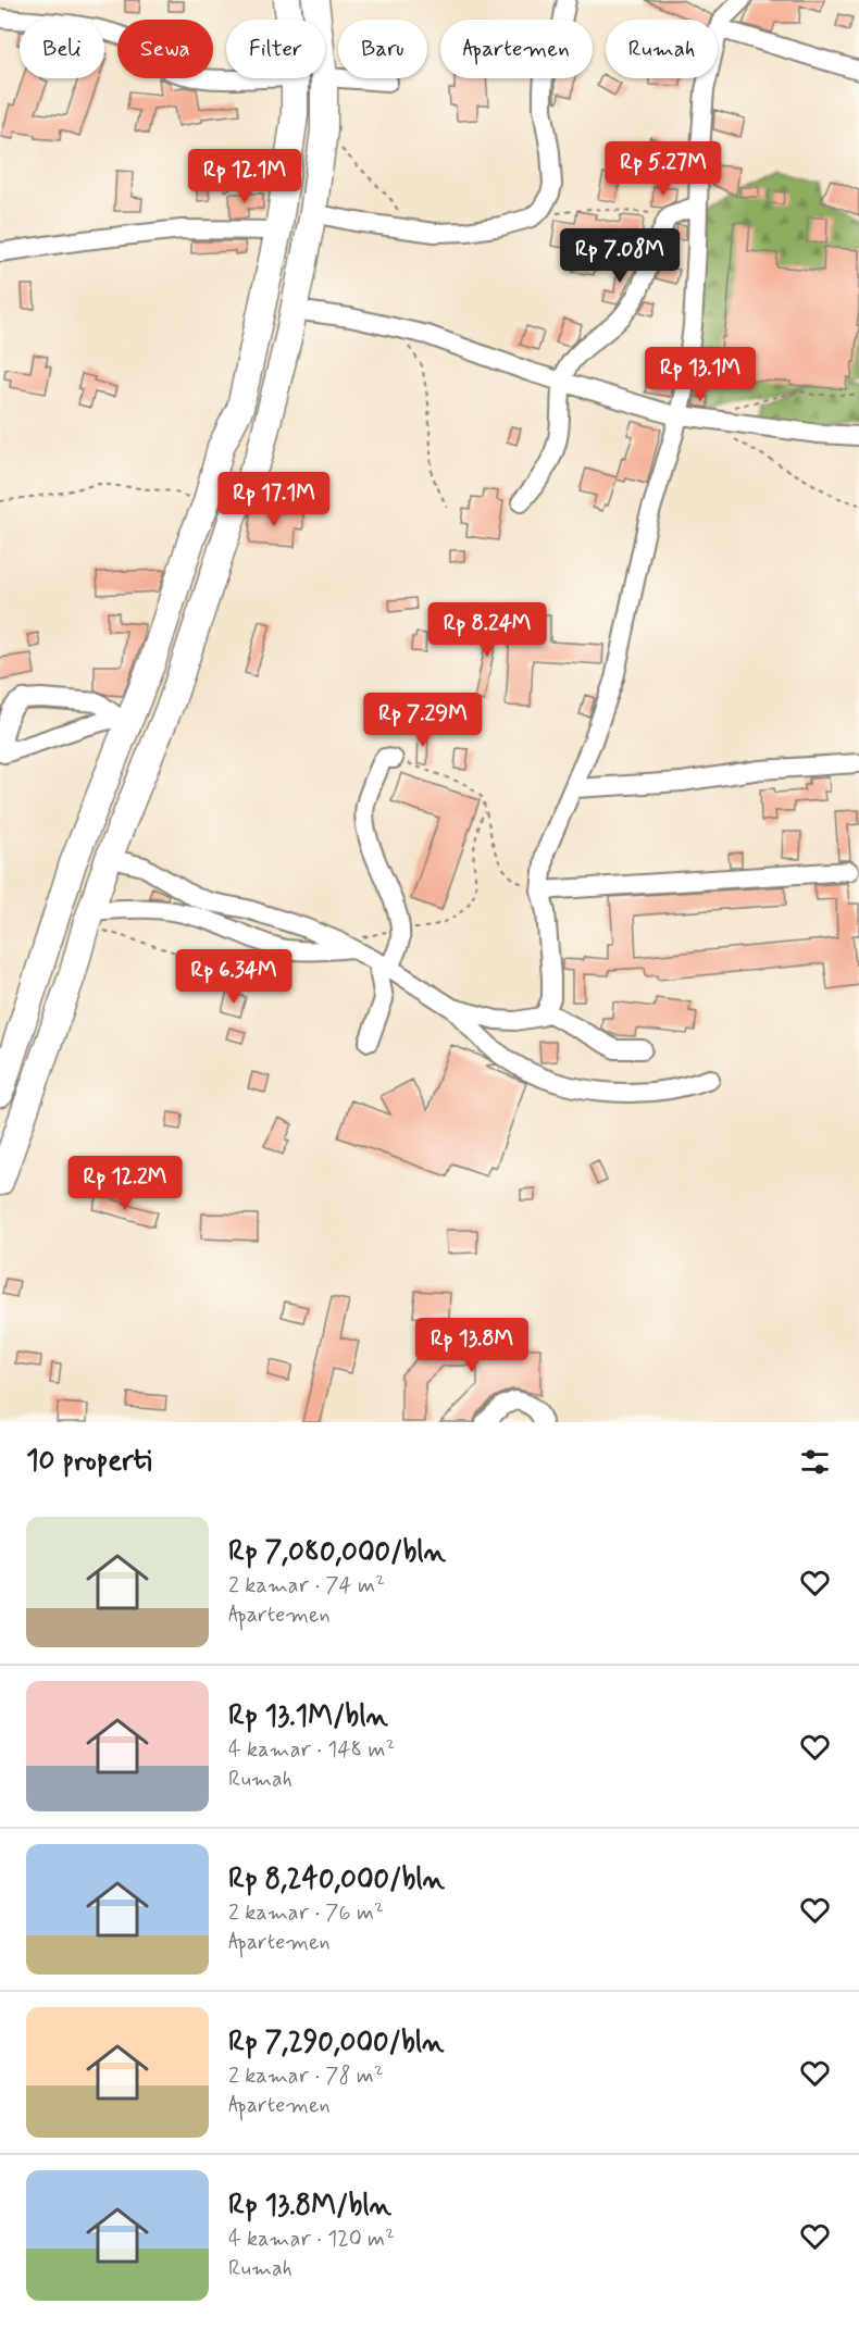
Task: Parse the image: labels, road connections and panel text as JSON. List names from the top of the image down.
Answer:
{
  "page": {
    "chip": [
      "Beli",
      "Sewa",
      "Filter",
      "Baru",
      "Apartemen",
      "Rumah"
    ],
    "price": [
      "Rp 5.27M",
      "Rp 12.1M",
      "Rp 7.08M",
      "Rp 13.1M",
      "Rp 17.1M",
      "Rp 8.24M",
      "Rp 7.29M",
      "Rp 6.34M",
      "Rp 12.2M",
      "Rp 13.8M"
    ],
    "heading": "10 properti",
    "list": [
      {
        "name": "Rp 7,080,000/bln",
        "note": "2 kamar · 74 m² · Apartemen"
      },
      {
        "name": "Rp 13.1M/bln",
        "note": "4 kamar · 148 m² · Rumah"
      },
      {
        "name": "Rp 8,240,000/bln",
        "note": "2 kamar · 76 m² · Apartemen"
      },
      {
        "name": "Rp 7,290,000/bln",
        "note": "2 kamar · 78 m² · Apartemen"
      },
      {
        "name": "Rp 13.8M/bln",
        "note": "4 kamar · 120 m² · Rumah"
      }
    ]
  }
}
